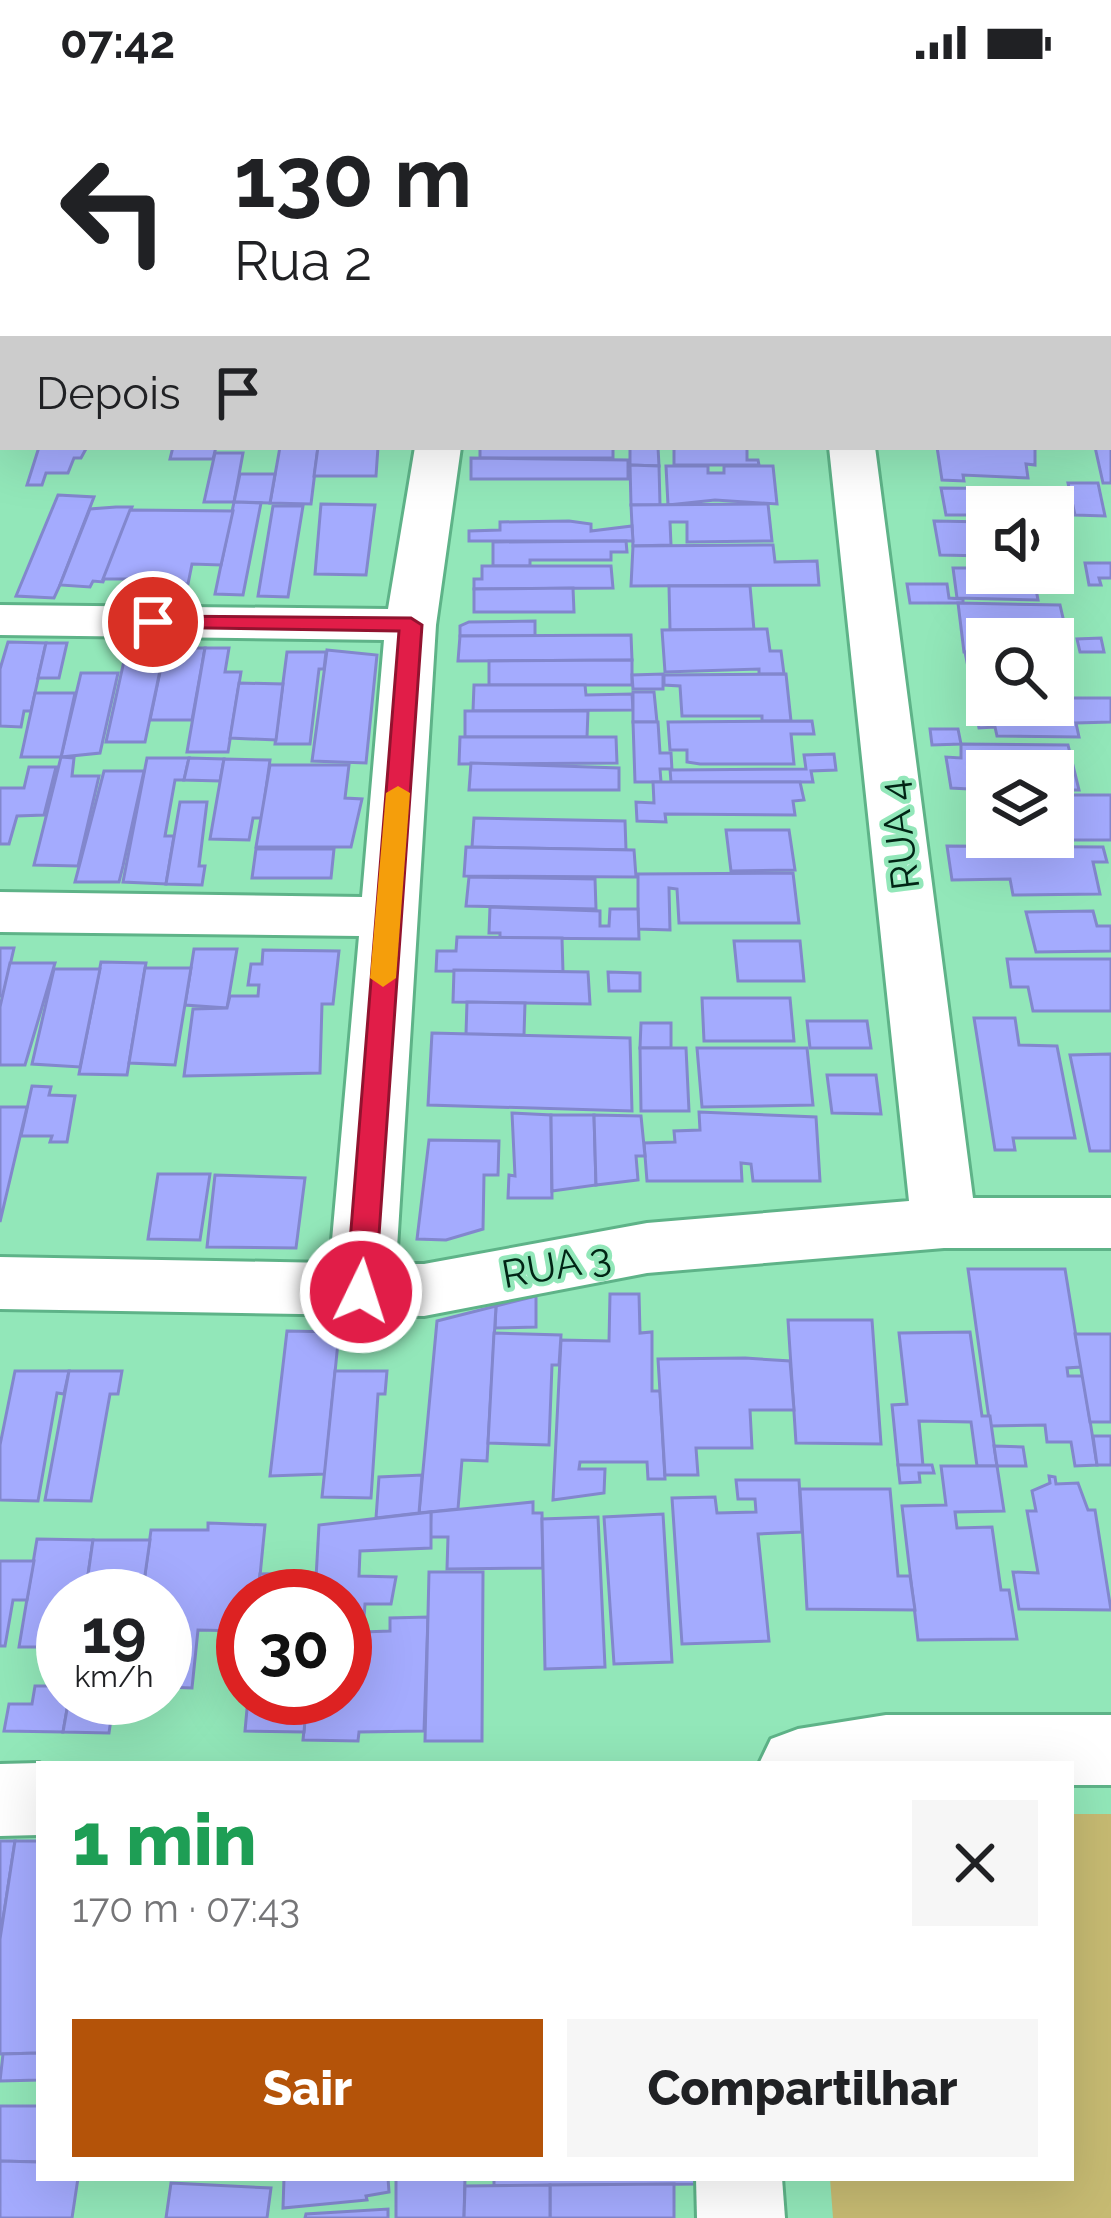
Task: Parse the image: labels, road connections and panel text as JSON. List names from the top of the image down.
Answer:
{
  "streets": {
    "street": ["RUA 4", "RUA 3"]
  },
  "crossings": [
    ["RUA 4", "RUA 3"]
  ],
  "page": {
    "status": "07:42",
    "turn": ["130 m", "Rua 2"],
    "then": "Depois",
    "speed": "19 km/h",
    "limit": "30",
    "heading": ["1 min", "170 m · 07:43"],
    "buttons": ["Sair", "Compartilhar"]
  }
}
